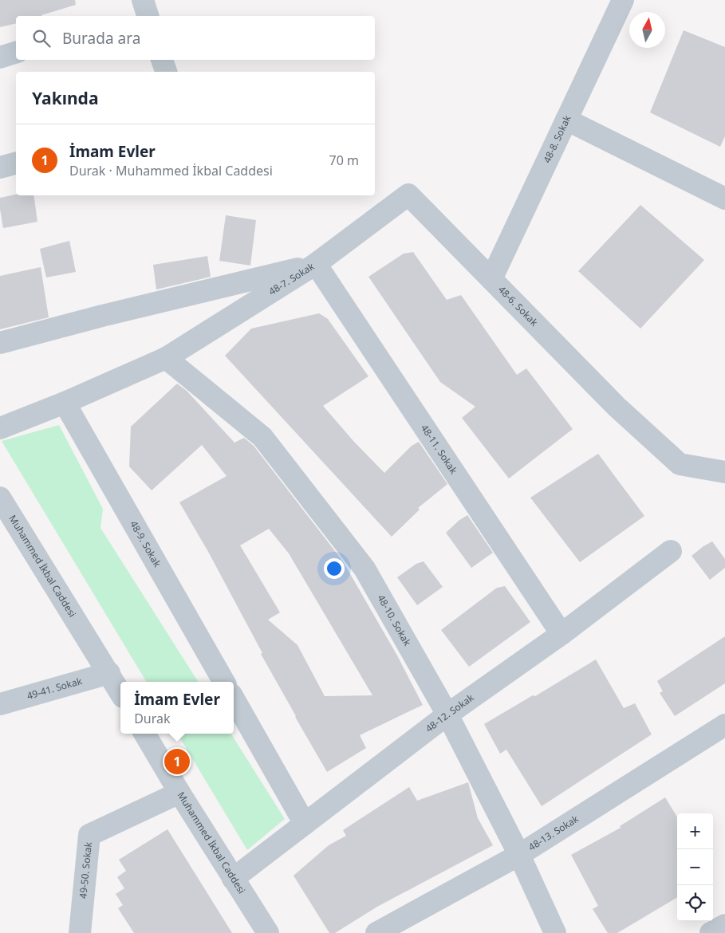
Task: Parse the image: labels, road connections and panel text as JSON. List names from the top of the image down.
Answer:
{
  "streets": {
    "street": [
      "48-8. Sokak",
      "48-7. Sokak",
      "48-6. Sokak",
      "48-11. Sokak",
      "48-9. Sokak",
      "Muhammed İkbal Caddesi",
      "48-10. Sokak",
      "49-41. Sokak",
      "48-12. Sokak",
      "48-13. Sokak",
      "49-50. Sokak"
    ]
  },
  "crossings": [
    ["48-8. Sokak", "48-6. Sokak"],
    ["48-7. Sokak", "48-6. Sokak"],
    ["48-7. Sokak", "48-11. Sokak"],
    ["48-7. Sokak", "48-9. Sokak"],
    ["48-7. Sokak", "48-10. Sokak"],
    ["48-6. Sokak", "48-11. Sokak"],
    ["48-11. Sokak", "48-12. Sokak"],
    ["Muhammed İkbal Caddesi", "49-41. Sokak"],
    ["Muhammed İkbal Caddesi", "48-12. Sokak"],
    ["Muhammed İkbal Caddesi", "49-50. Sokak"],
    ["48-10. Sokak", "48-12. Sokak"],
    ["48-10. Sokak", "48-13. Sokak"]
  ],
  "north": "top",
  "page": {
    "search": "Burada ara",
    "heading": "Yakında",
    "list": [
      {
        "mark": "1",
        "name": "İmam Evler",
        "note": "Durak · Muhammed İkbal Caddesi",
        "value": "70 m"
      }
    ],
    "popup": ["İmam Evler", "Durak"],
    "pins": "1",
    "map_buttons": ["+", "−"]
  }
}
